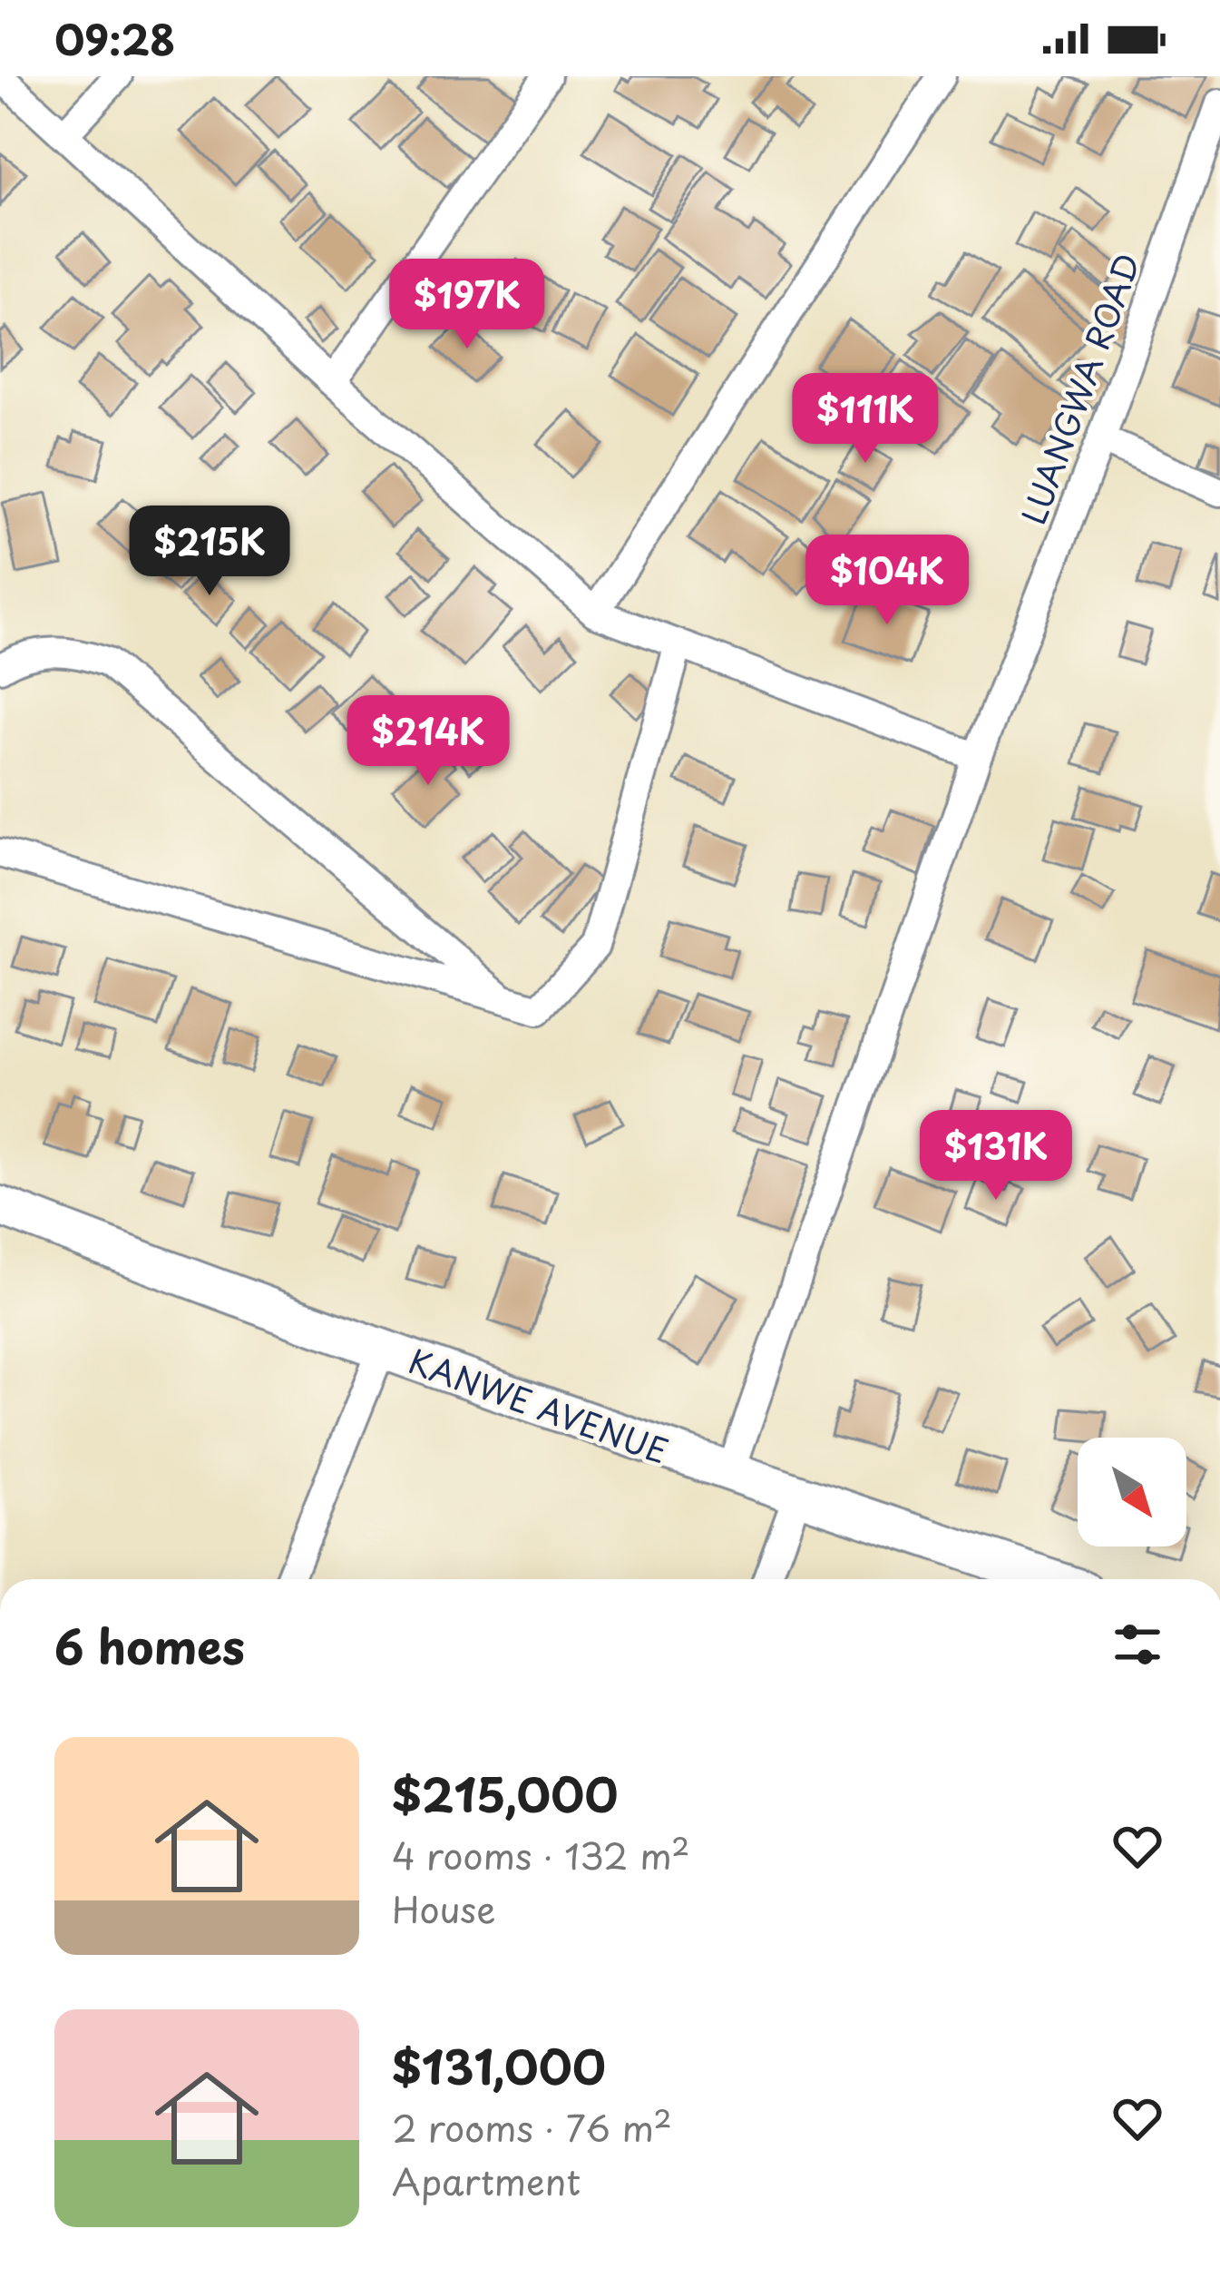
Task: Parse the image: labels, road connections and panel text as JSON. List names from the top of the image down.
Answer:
{
  "streets": {
    "main road": ["KANWE AVENUE"],
    "street": ["LUANGWA ROAD"]
  },
  "crossings": [
    ["LUANGWA ROAD", "KANWE AVENUE"]
  ],
  "north": "bottom right",
  "page": {
    "status": "09:28",
    "price": [
      "$197K",
      "$111K",
      "$215K",
      "$104K",
      "$214K",
      "$131K"
    ],
    "heading": "6 homes",
    "list": [
      {
        "name": "$215,000",
        "note": "4 rooms · 132 m² · House"
      },
      {
        "name": "$131,000",
        "note": "2 rooms · 76 m² · Apartment"
      }
    ]
  }
}
